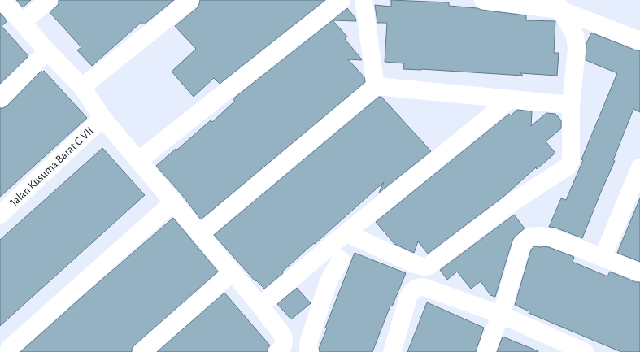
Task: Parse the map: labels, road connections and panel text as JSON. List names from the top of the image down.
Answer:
{
  "streets": {
    "street": ["Jalan Kusuma Barat G VII"]
  }
}
